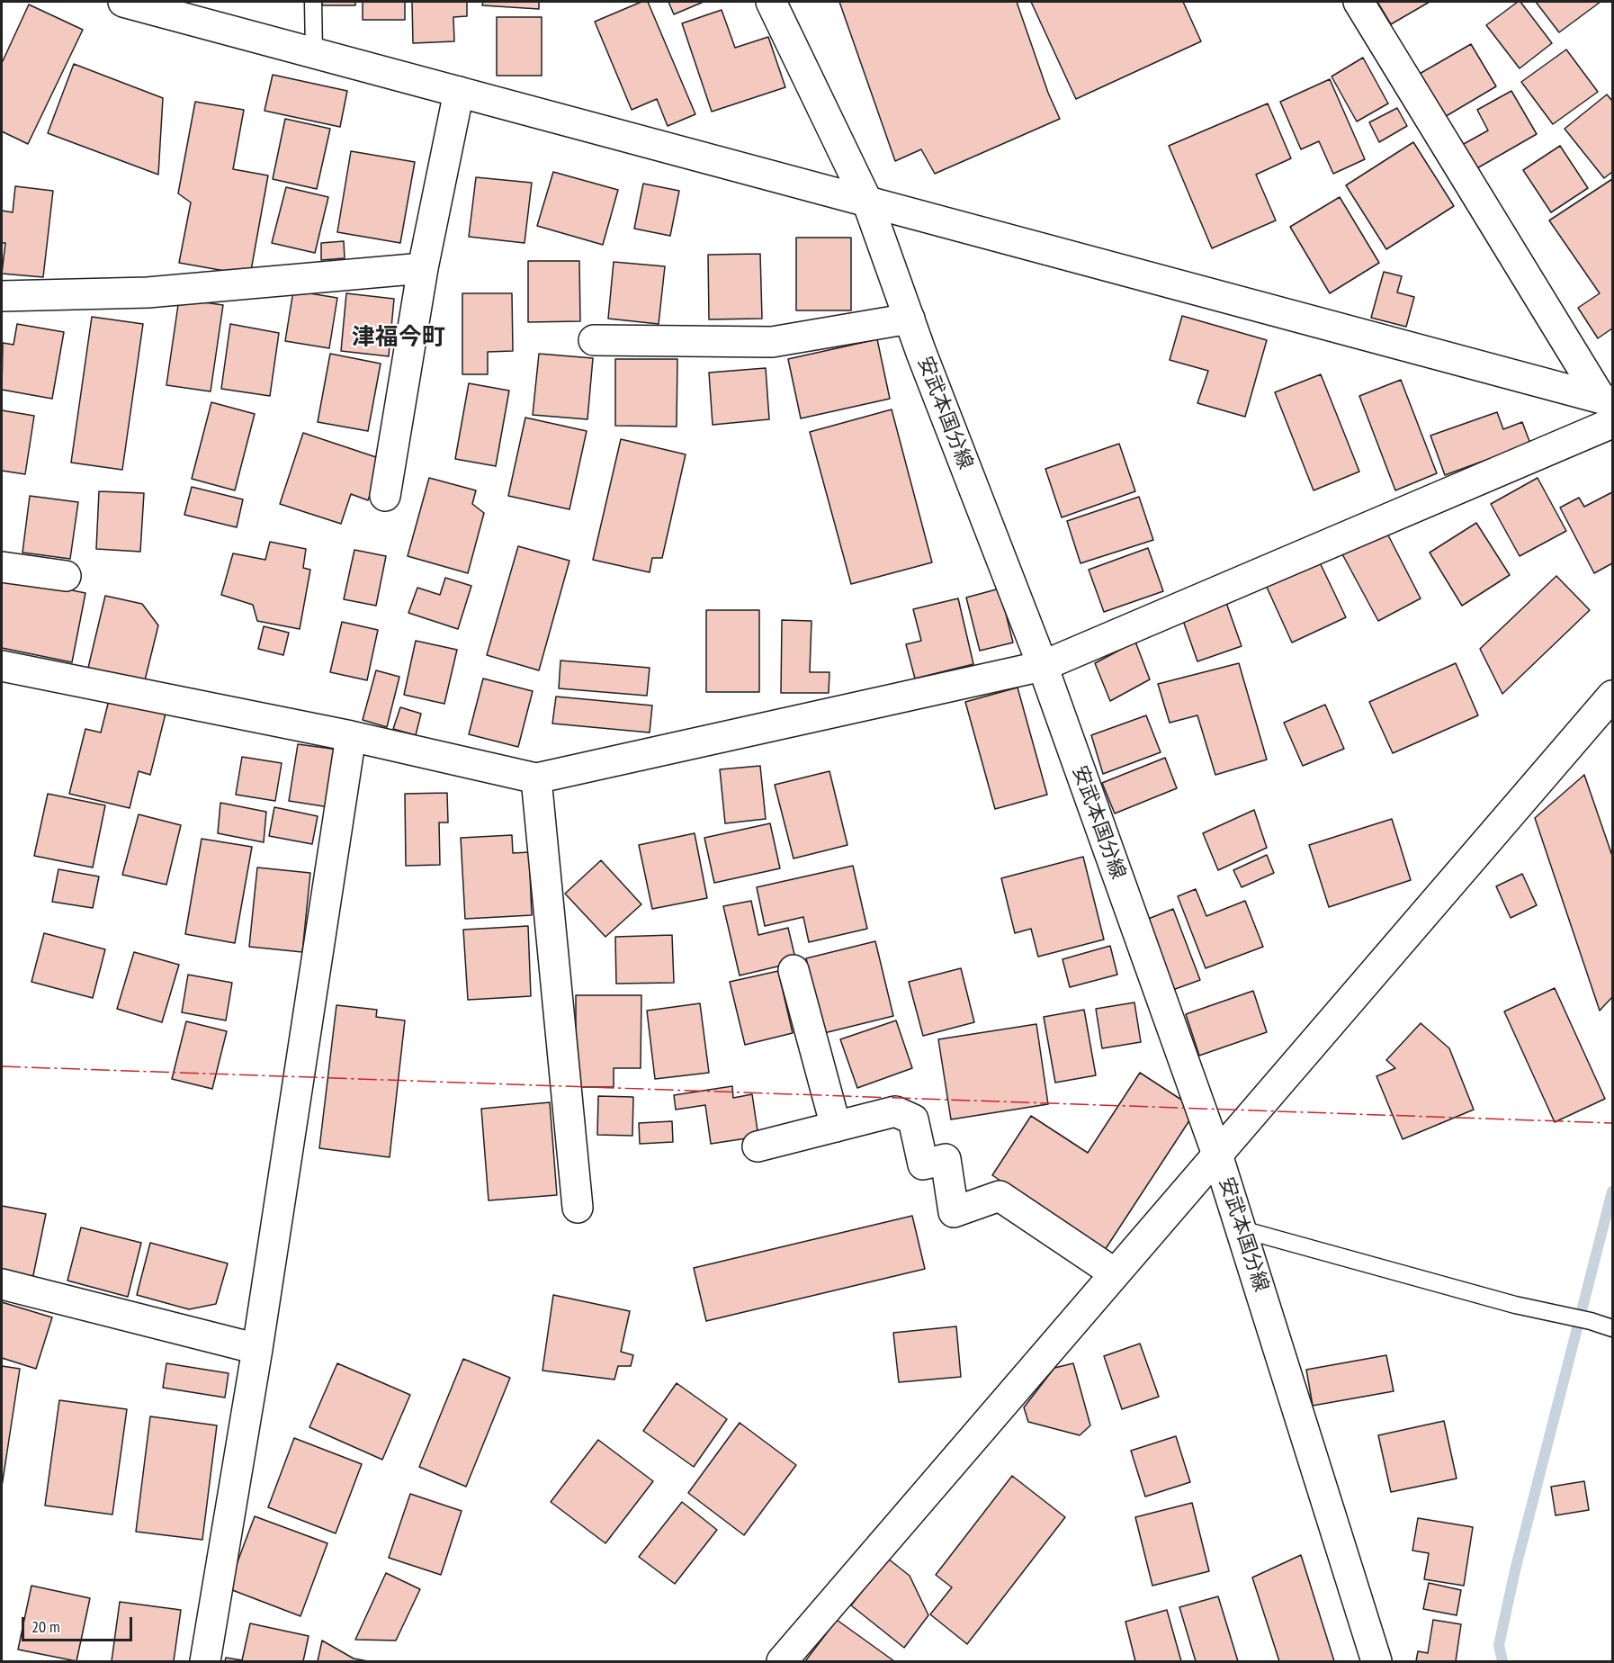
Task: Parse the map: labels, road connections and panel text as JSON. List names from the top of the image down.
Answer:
{
  "streets": {
    "street": ["安武本国分線"]
  },
  "districts": ["津福今町"],
  "scale_bar": "20 m"
}
